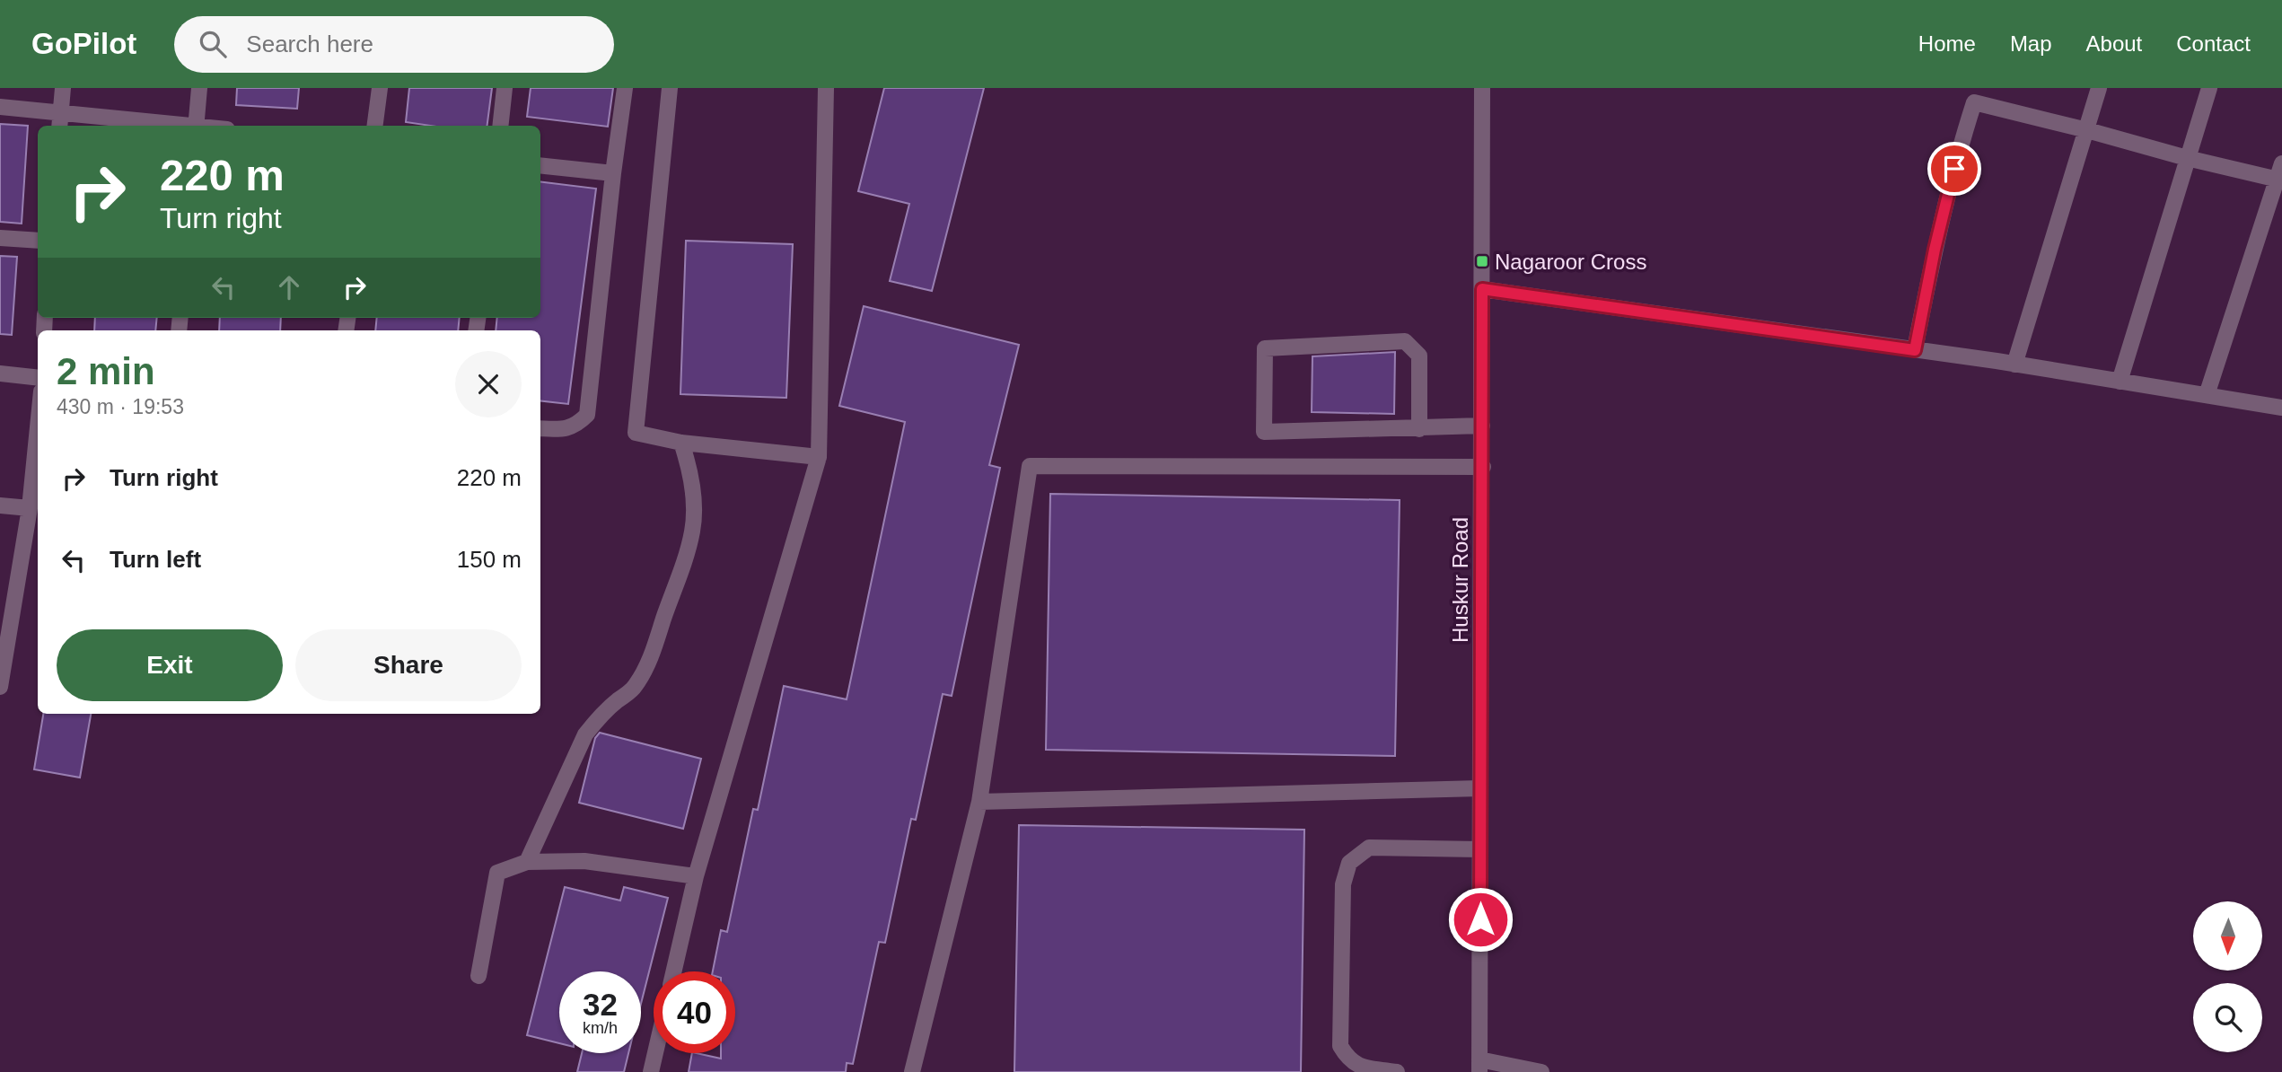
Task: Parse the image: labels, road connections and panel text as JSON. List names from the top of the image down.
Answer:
{
  "streets": {
    "street": ["Huskur Road"]
  },
  "places": {
    "transit": ["Nagaroor Cross"]
  },
  "north": "bottom",
  "page": {
    "header": "GoPilot",
    "search": "Search here",
    "nav": [
      "Home",
      "Map",
      "About",
      "Contact"
    ],
    "turn": ["220 m", "Turn right"],
    "heading": ["2 min", "430 m · 19:53"],
    "list": [
      {
        "name": "Turn right",
        "value": "220 m"
      },
      {
        "name": "Turn left",
        "value": "150 m"
      }
    ],
    "buttons": ["Exit", "Share"],
    "speed": "32 km/h",
    "limit": "40"
  }
}
